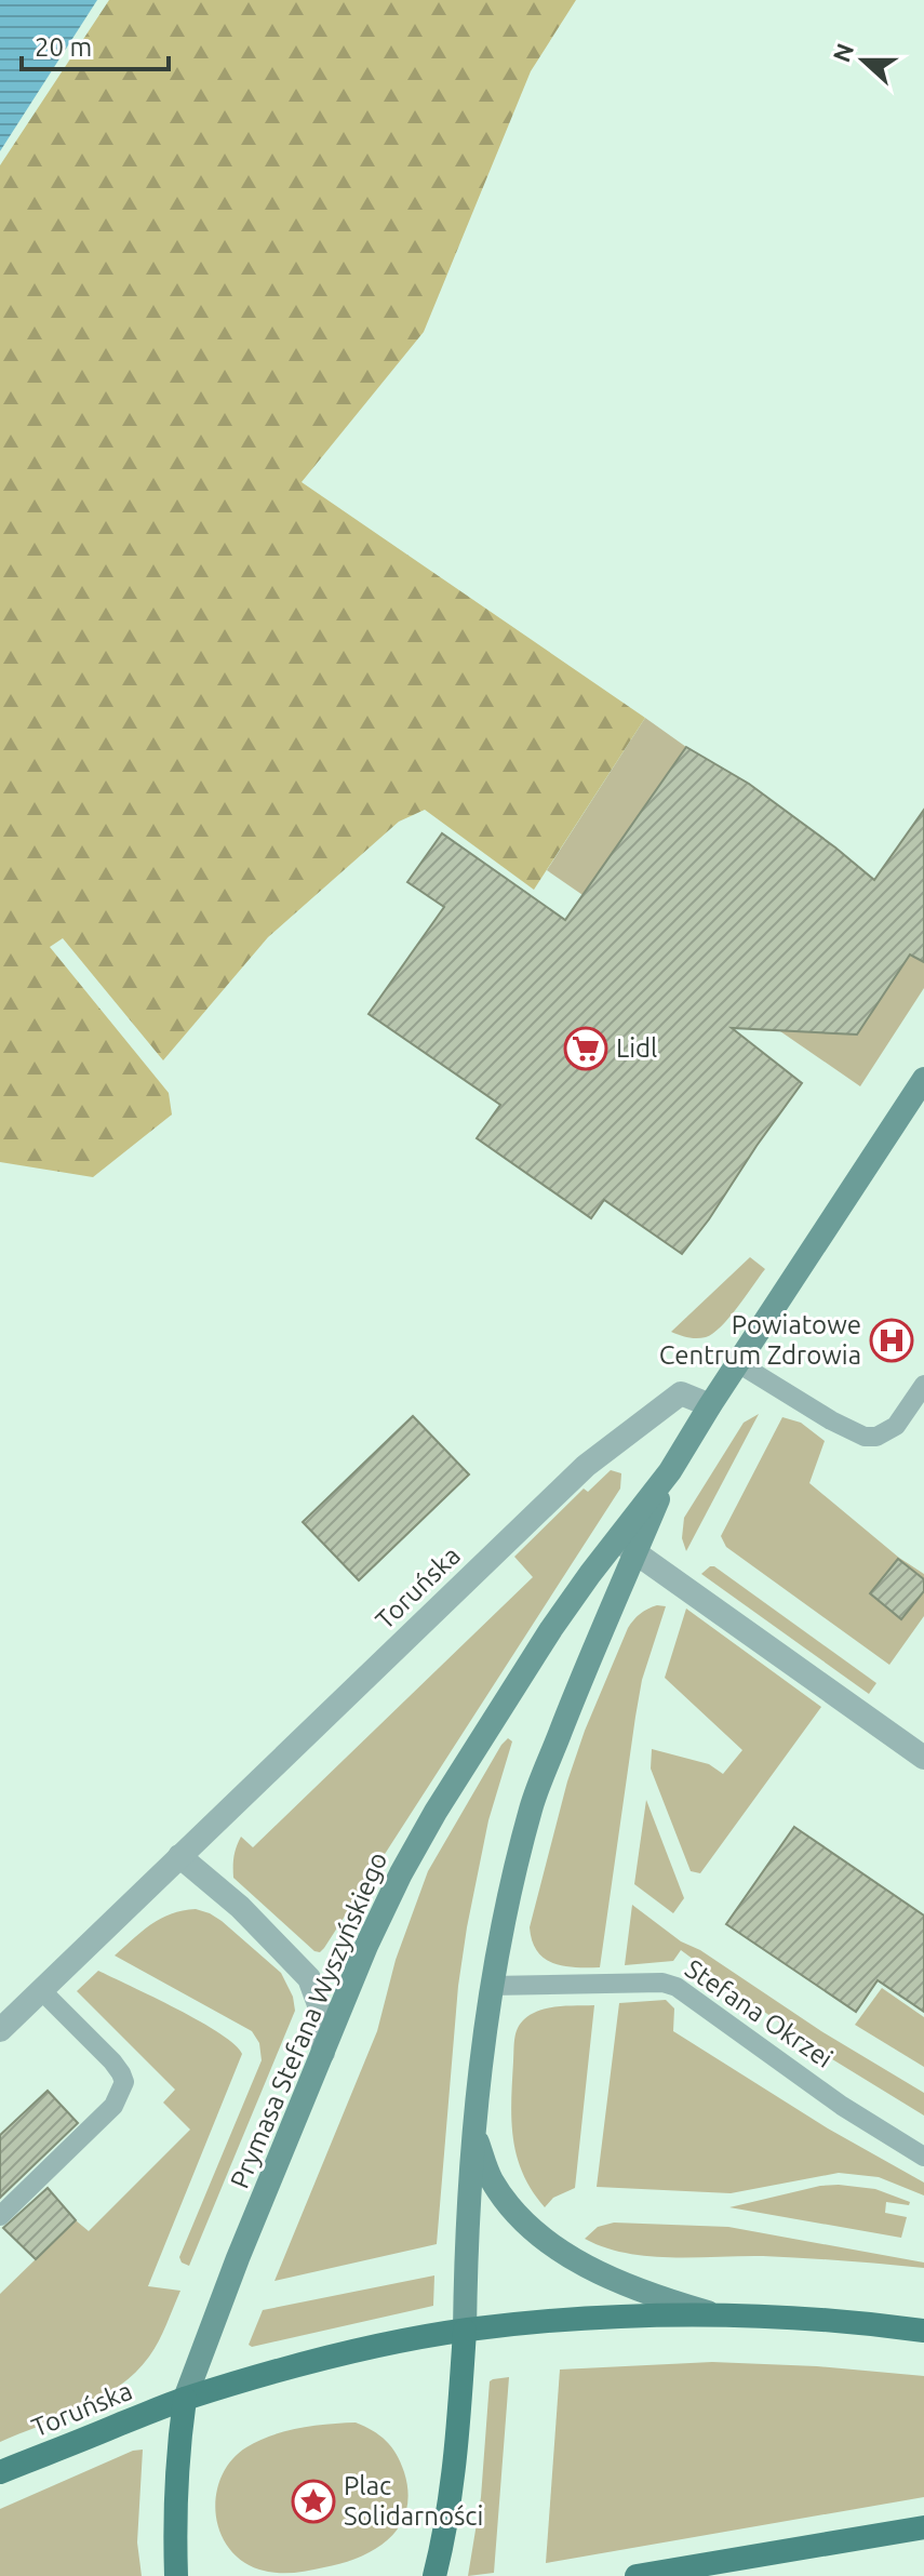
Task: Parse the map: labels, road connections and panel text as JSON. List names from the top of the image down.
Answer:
{
  "streets": {
    "main road": ["Toruńska", "Prymasa Stefana Wyszyńskiego"],
    "lane": ["Stefana Okrzei"]
  },
  "crossings": [
    ["Toruńska", "Prymasa Stefana Wyszyńskiego"],
    ["Stefana Okrzei", "Prymasa Stefana Wyszyńskiego"]
  ],
  "places": {
    "supermarket": ["Lidl"],
    "hospital": ["Powiatowe Centrum Zdrowia"],
    "place": ["Plac Solidarności"]
  },
  "scale_bar": "20 m",
  "north": "left"
}
